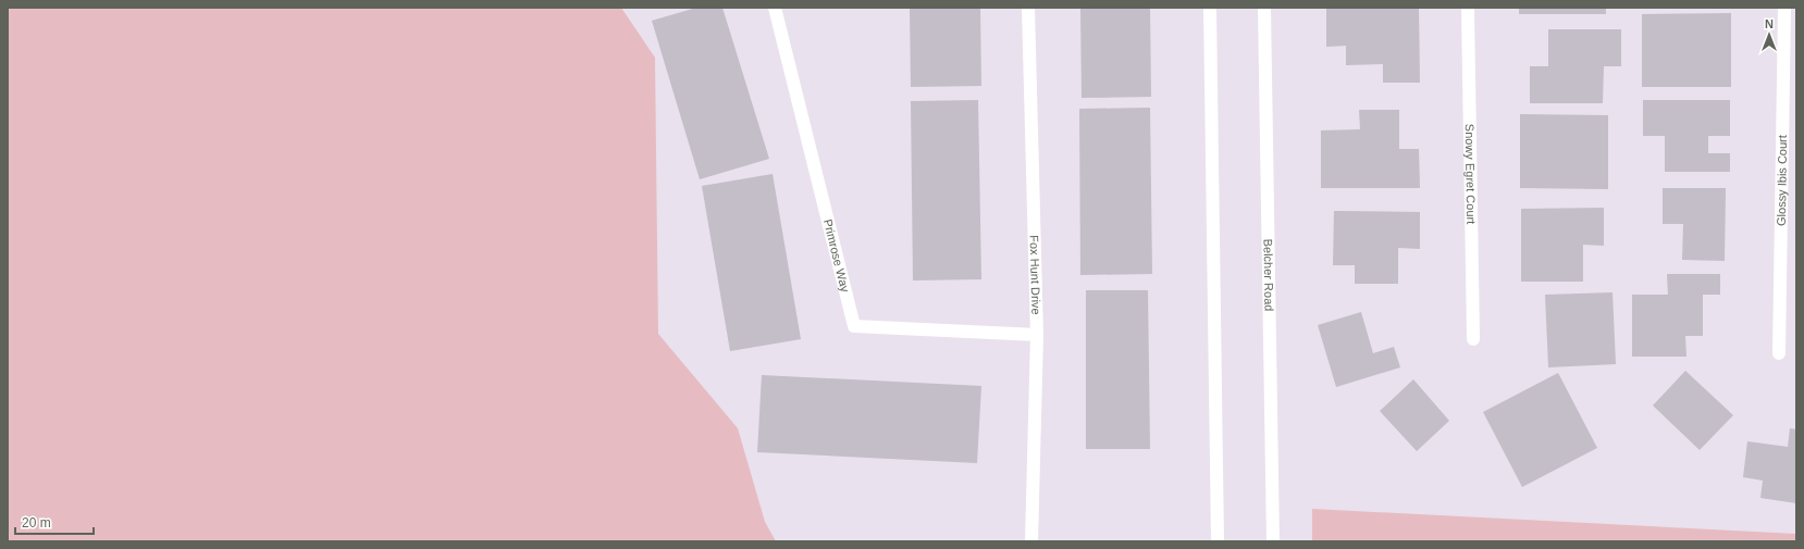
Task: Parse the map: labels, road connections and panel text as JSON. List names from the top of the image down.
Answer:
{
  "streets": {
    "street": [
      "Snowy Egret Court",
      "Glossy Ibis Court",
      "Primrose Way",
      "Belcher Road",
      "Fox Hunt Drive"
    ]
  },
  "crossings": [
    ["Primrose Way", "Fox Hunt Drive"]
  ],
  "scale_bar": "20 m",
  "north": "top"
}
